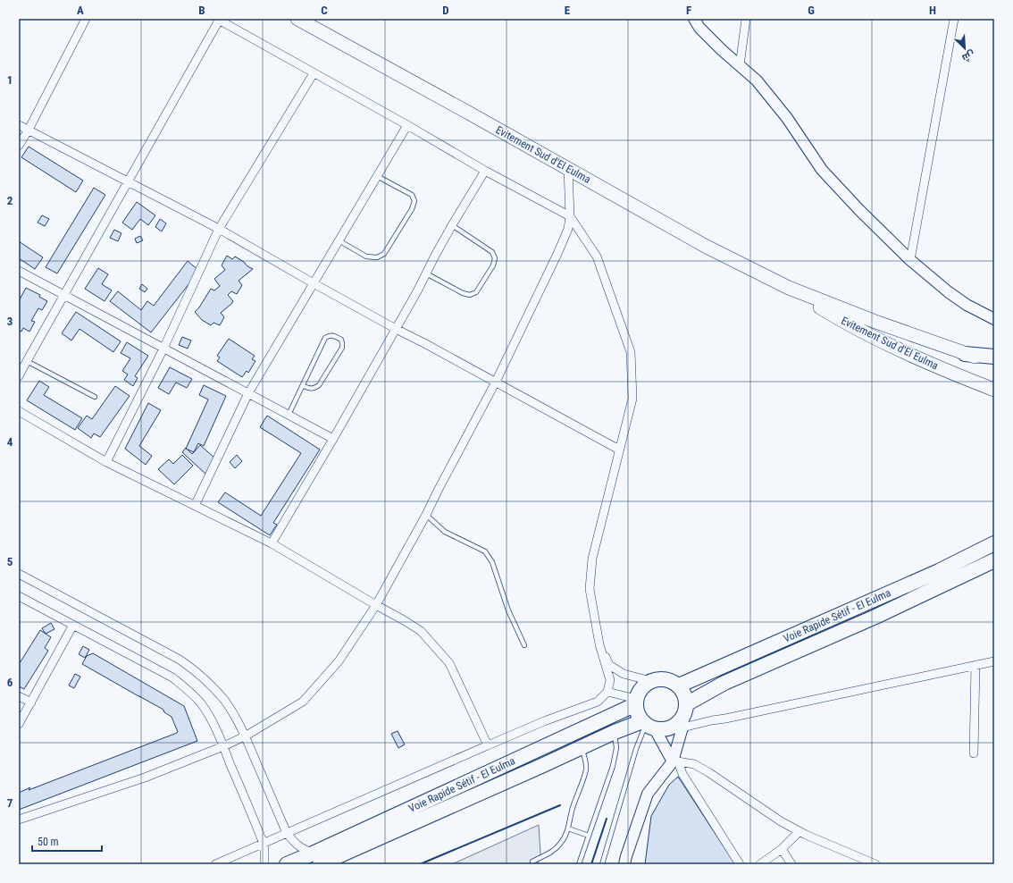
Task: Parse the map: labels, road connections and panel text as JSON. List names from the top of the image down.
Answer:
{
  "streets": {
    "highway": ["Voie Rapide Sétif - El Eulma"],
    "main road": ["Evitement Sud d'El Eulma"]
  },
  "scale_bar": "50 m",
  "north": "bottom right",
  "grid": {
    "columns": [
      "A",
      "B",
      "C",
      "D",
      "E",
      "F",
      "G",
      "H"
    ],
    "rows": [
      "1",
      "2",
      "3",
      "4",
      "5",
      "6",
      "7"
    ]
  }
}
